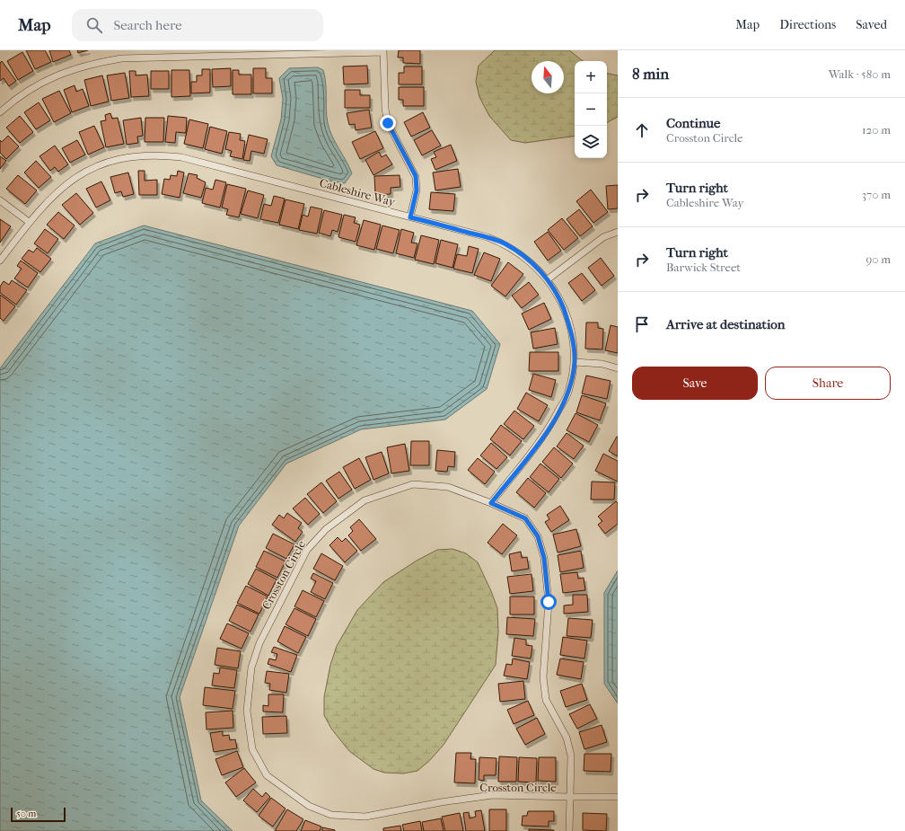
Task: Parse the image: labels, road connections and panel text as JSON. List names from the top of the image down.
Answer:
{
  "streets": {
    "street": ["Cableshire Way", "Crosston Circle"]
  },
  "crossings": [
    ["Cableshire Way", "Crosston Circle"]
  ],
  "scale_bar": "50 m",
  "north": "top",
  "page": {
    "header": "Map",
    "search": "Search here",
    "nav": ["Map", "Directions", "Saved"],
    "heading": ["8 min", "Walk · 580 m"],
    "map_buttons": ["+", "−"],
    "list": [
      ["Continue", "Crosston Circle", "120 m"],
      ["Turn right", "Cableshire Way", "370 m"],
      ["Turn right", "Barwick Street", "90 m"],
      "Arrive at destination"
    ],
    "buttons": ["Save", "Share"],
    "scale": "50 m"
  }
}
